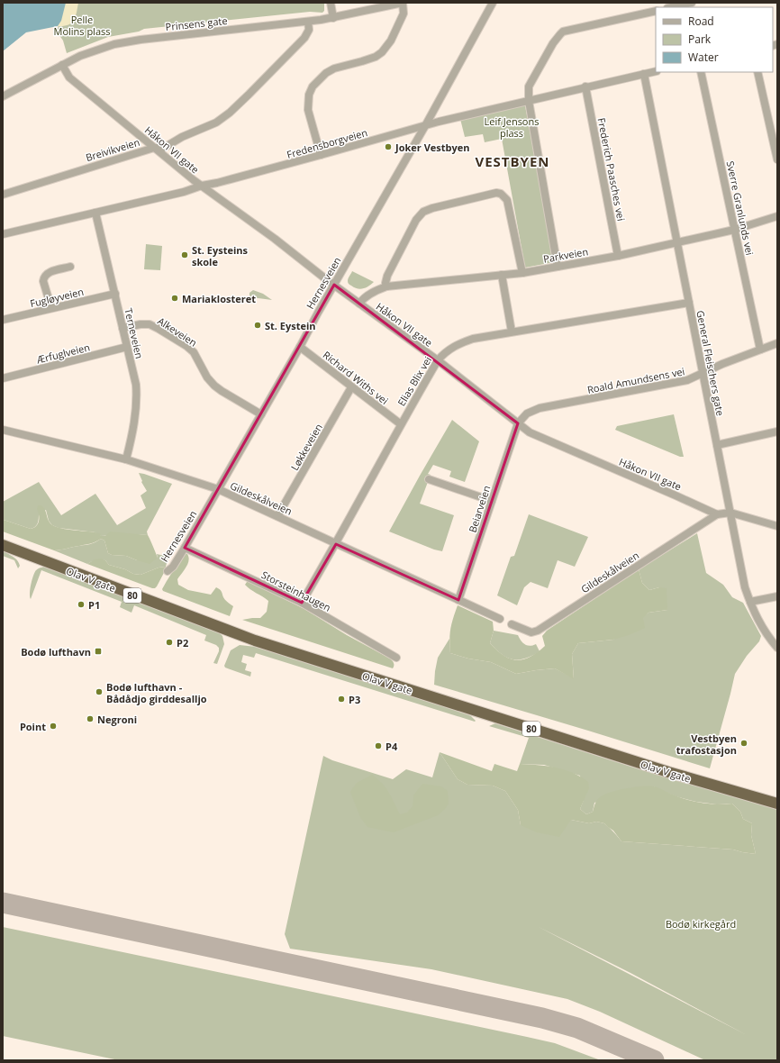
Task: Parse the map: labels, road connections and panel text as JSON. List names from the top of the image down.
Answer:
{
  "streets": {
    "highway": ["Olav V gate", "80"],
    "street": [
      "Prinsens gate",
      "Fredensborgveien",
      "Breivikveien",
      "Håkon VII gate",
      "Frederich Paasches vei",
      "Sverre Granlunds vei",
      "Parkveien",
      "Hernesveien",
      "Fugløyveien",
      "Alkeveien",
      "Terneveien",
      "Ærfuglveien",
      "General Fleischers gate",
      "Richard Withs vei",
      "Roald Amundsens vei",
      "Elias Blix vei",
      "Løkkeveien",
      "Gildeskålveien",
      "Beiarveien",
      "Storsteinhaugen"
    ]
  },
  "crossings": [
    ["Prinsens gate", "Breivikveien"],
    ["Prinsens gate", "Håkon VII gate"],
    ["Fredensborgveien", "Håkon VII gate"],
    ["Fredensborgveien", "Frederich Paasches vei"],
    ["Fredensborgveien", "Hernesveien"],
    ["Fredensborgveien", "Terneveien"],
    ["Fredensborgveien", "General Fleischers gate"],
    ["Breivikveien", "Håkon VII gate"],
    ["Håkon VII gate", "Parkveien"],
    ["Håkon VII gate", "Hernesveien"],
    ["Håkon VII gate", "Roald Amundsens vei"],
    ["Håkon VII gate", "Elias Blix vei"],
    ["Håkon VII gate", "Gildeskålveien"],
    ["Håkon VII gate", "Beiarveien"],
    ["Frederich Paasches vei", "Parkveien"],
    ["Sverre Granlunds vei", "Parkveien"],
    ["Sverre Granlunds vei", "Roald Amundsens vei"],
    ["Parkveien", "General Fleischers gate"],
    ["Hernesveien", "Alkeveien"],
    ["Hernesveien", "Richard Withs vei"],
    ["Hernesveien", "Gildeskålveien"],
    ["Hernesveien", "Storsteinhaugen"],
    ["Fugløyveien", "Terneveien"],
    ["Alkeveien", "Terneveien"],
    ["Terneveien", "Ærfuglveien"],
    ["Terneveien", "Gildeskålveien"],
    ["General Fleischers gate", "Roald Amundsens vei"],
    ["General Fleischers gate", "Elias Blix vei"],
    ["Richard Withs vei", "Elias Blix vei"],
    ["Richard Withs vei", "Løkkeveien"],
    ["Roald Amundsens vei", "Beiarveien"],
    ["Elias Blix vei", "Gildeskålveien"],
    ["Elias Blix vei", "Storsteinhaugen"],
    ["Løkkeveien", "Gildeskålveien"],
    ["Gildeskålveien", "Beiarveien"]
  ],
  "districts": ["VESTBYEN"],
  "parks": ["Pelle Molins plass", "Leif Jensons plass", "Bodø kirkegård"],
  "places": {
    "other": [
      "Joker Vestbyen",
      "St. Eysteins skole",
      "Mariaklosteret",
      "St. Eystein",
      "P1",
      "P2",
      "Bodø lufthavn - Bådådjo girddesalljo",
      "P3",
      "Negroni",
      "Point",
      "Vestbyen trafostasjon",
      "P4"
    ],
    "transit": ["Bodø lufthavn"]
  },
  "legend": ["Road", "Park", "Water"]
}
